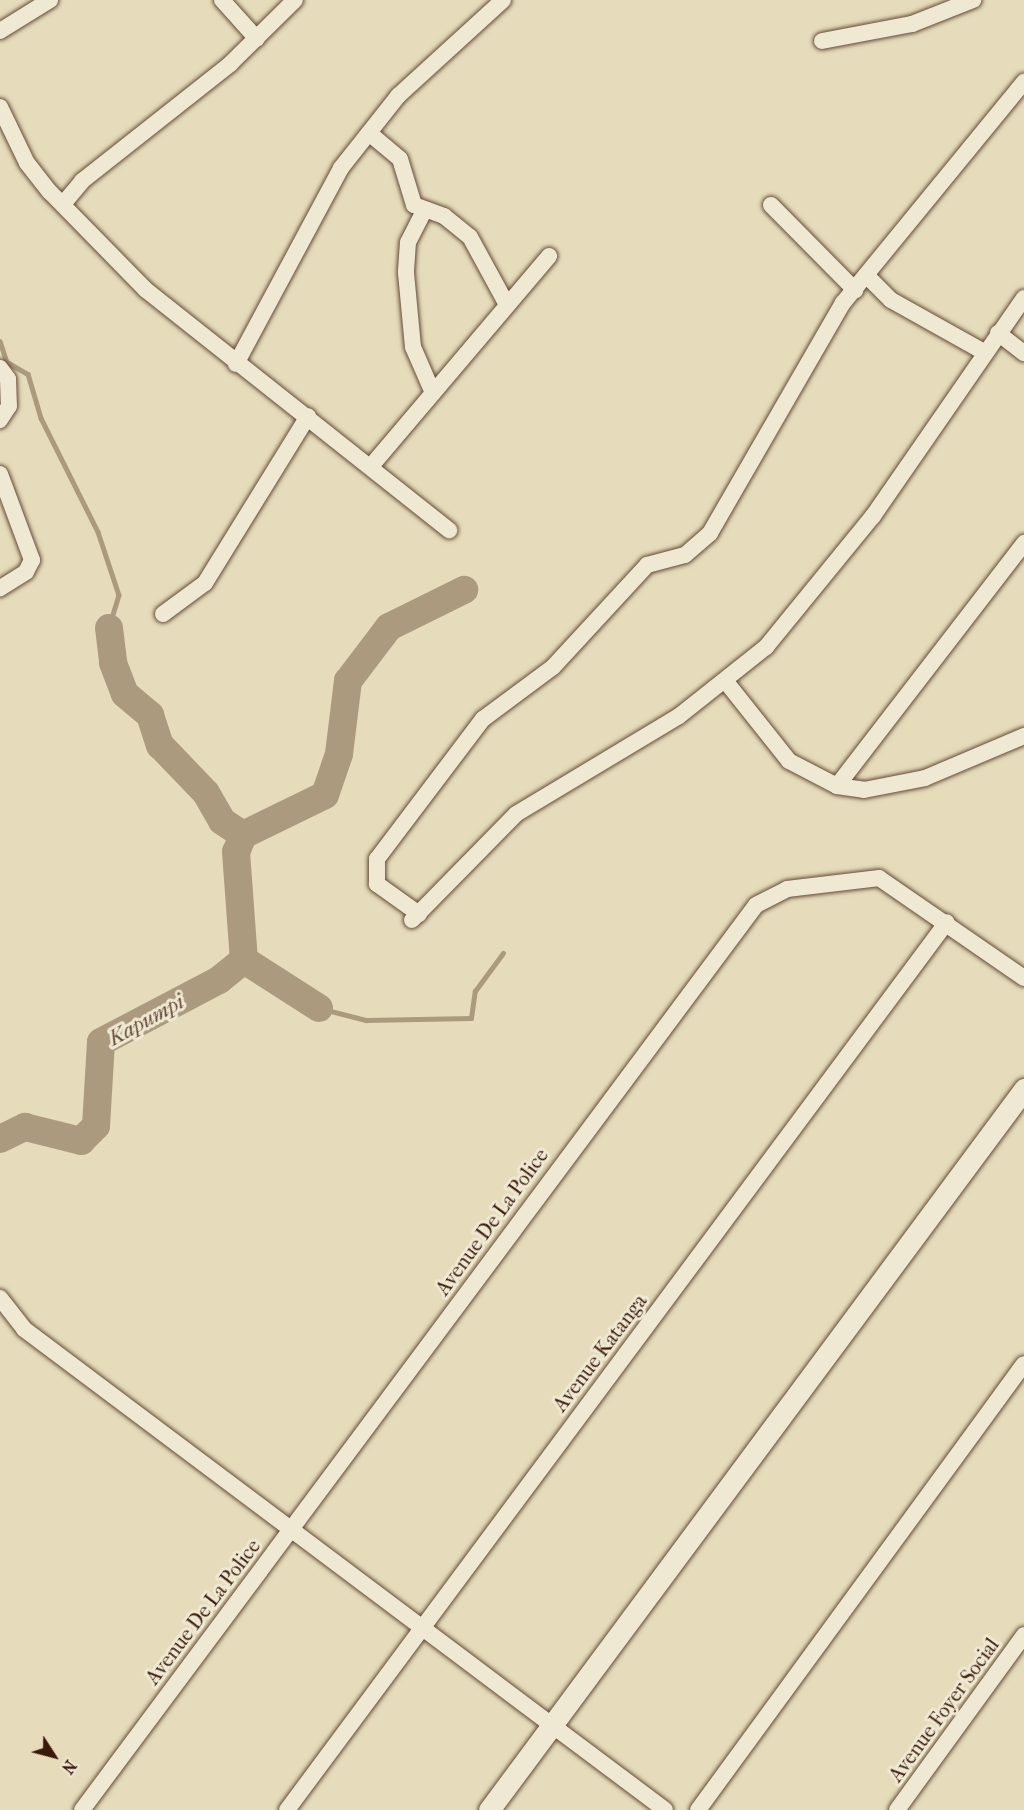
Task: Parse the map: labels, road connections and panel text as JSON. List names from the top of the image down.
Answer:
{
  "streets": {
    "street": ["Avenue De La Police", "Avenue Katanga", "Avenue Foyer Social"]
  },
  "crossings": [
    ["Avenue De La Police", "Avenue Katanga"]
  ],
  "water": ["Kapumpi"],
  "north": "bottom right"
}
